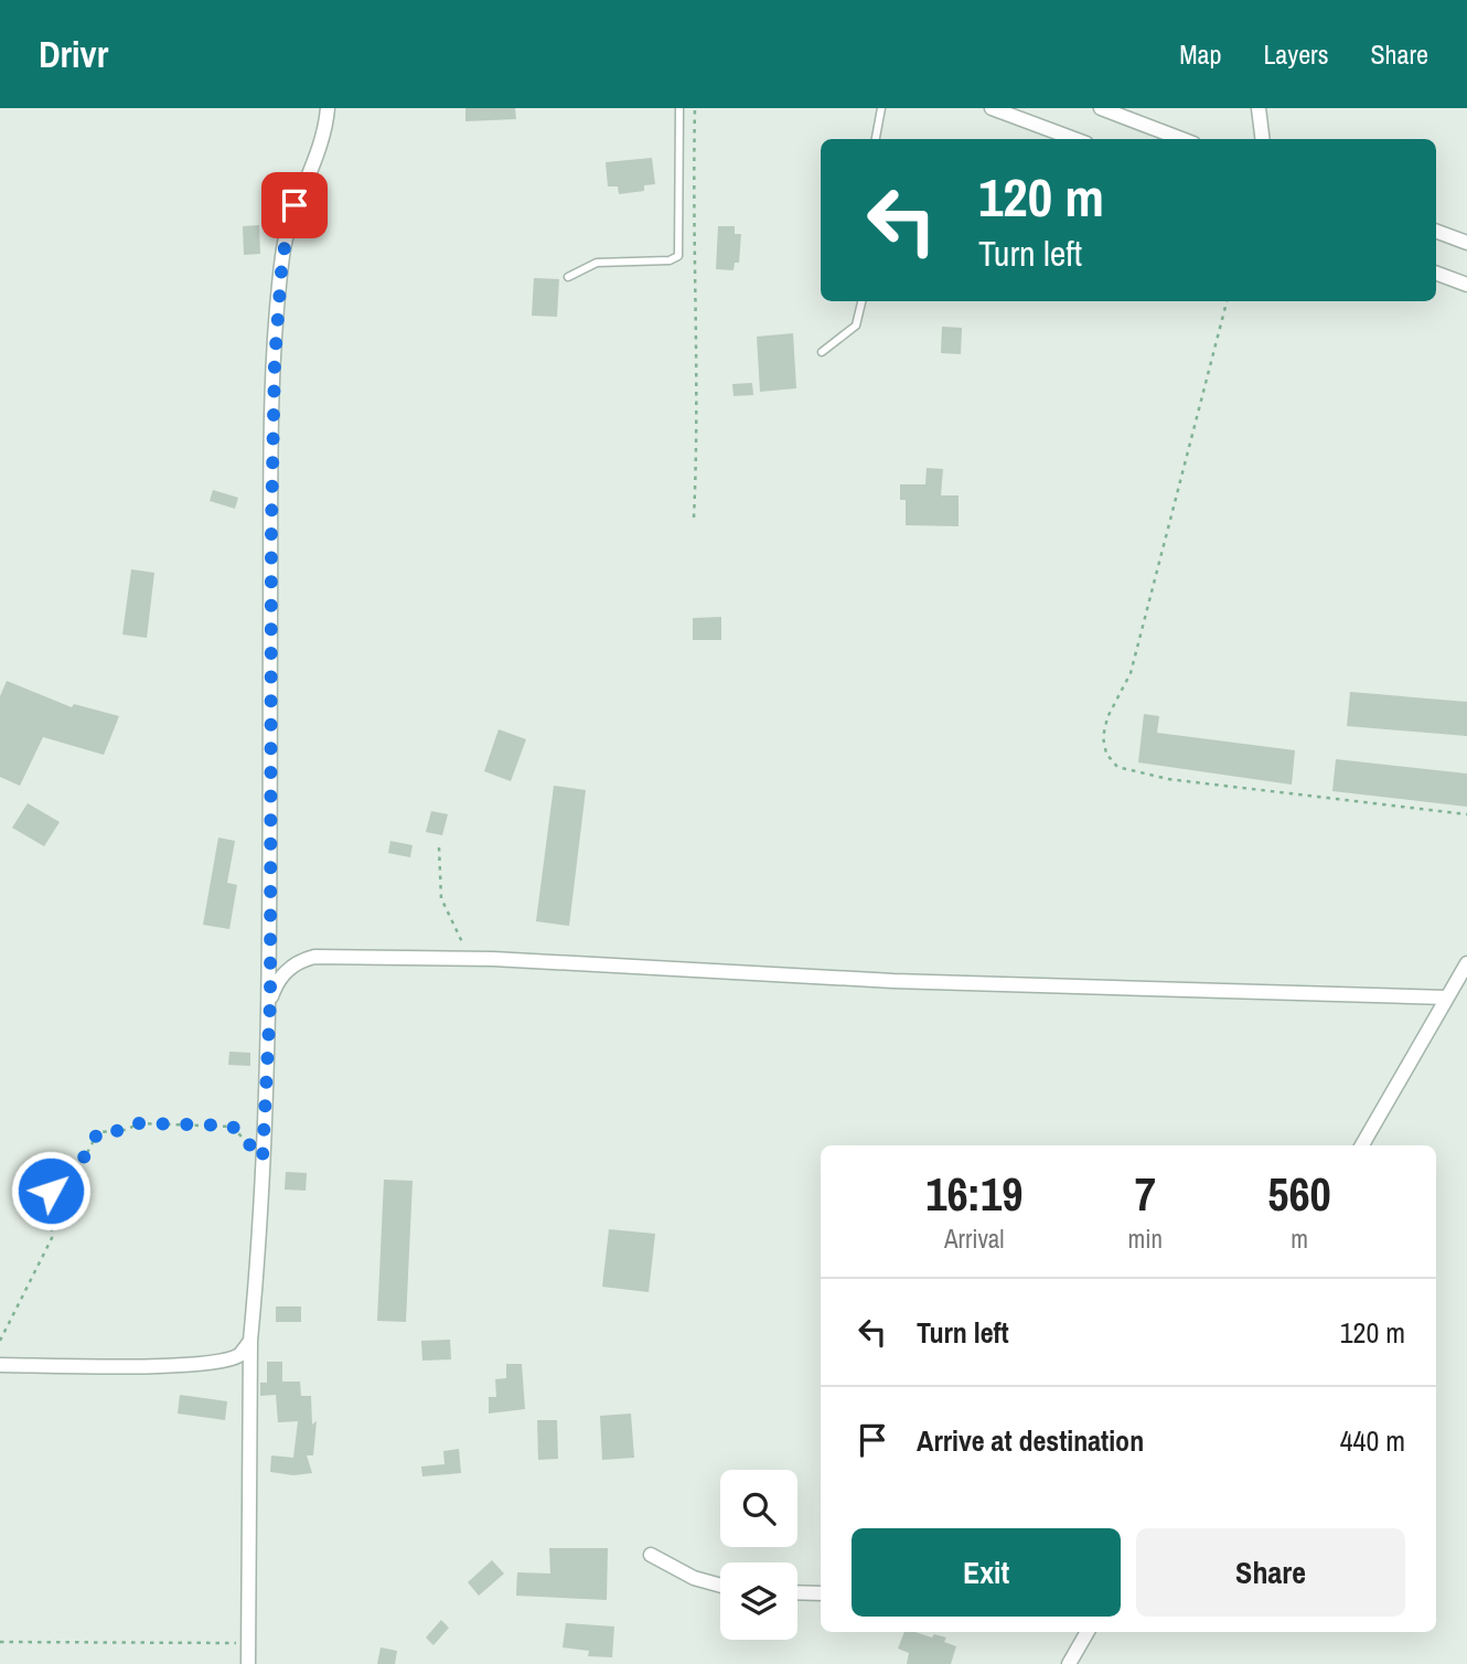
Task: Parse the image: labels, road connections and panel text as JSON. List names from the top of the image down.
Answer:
{
  "page": {
    "header": "Drivr",
    "nav": ["Map", "Layers", "Share"],
    "turn": ["120 m", "Turn left"],
    "eta": [
      "16:19",
      "Arrival",
      "7",
      "min",
      "560",
      "m"
    ],
    "list": [
      {
        "name": "Turn left",
        "value": "120 m"
      },
      {
        "name": "Arrive at destination",
        "value": "440 m"
      }
    ],
    "buttons": ["Exit", "Share"]
  }
}
